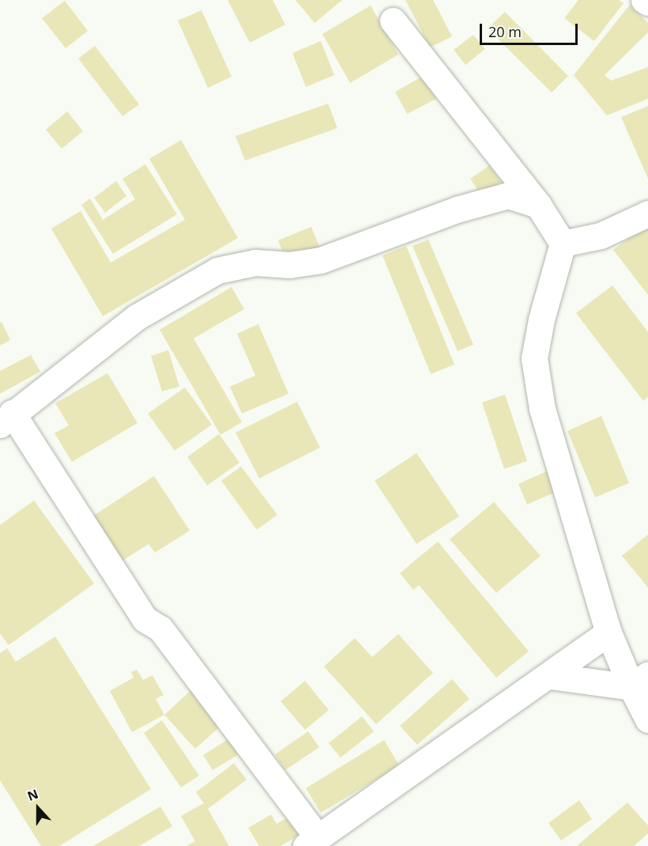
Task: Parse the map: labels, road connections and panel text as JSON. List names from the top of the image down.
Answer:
{
  "scale_bar": "20 m",
  "north": "top"
}
